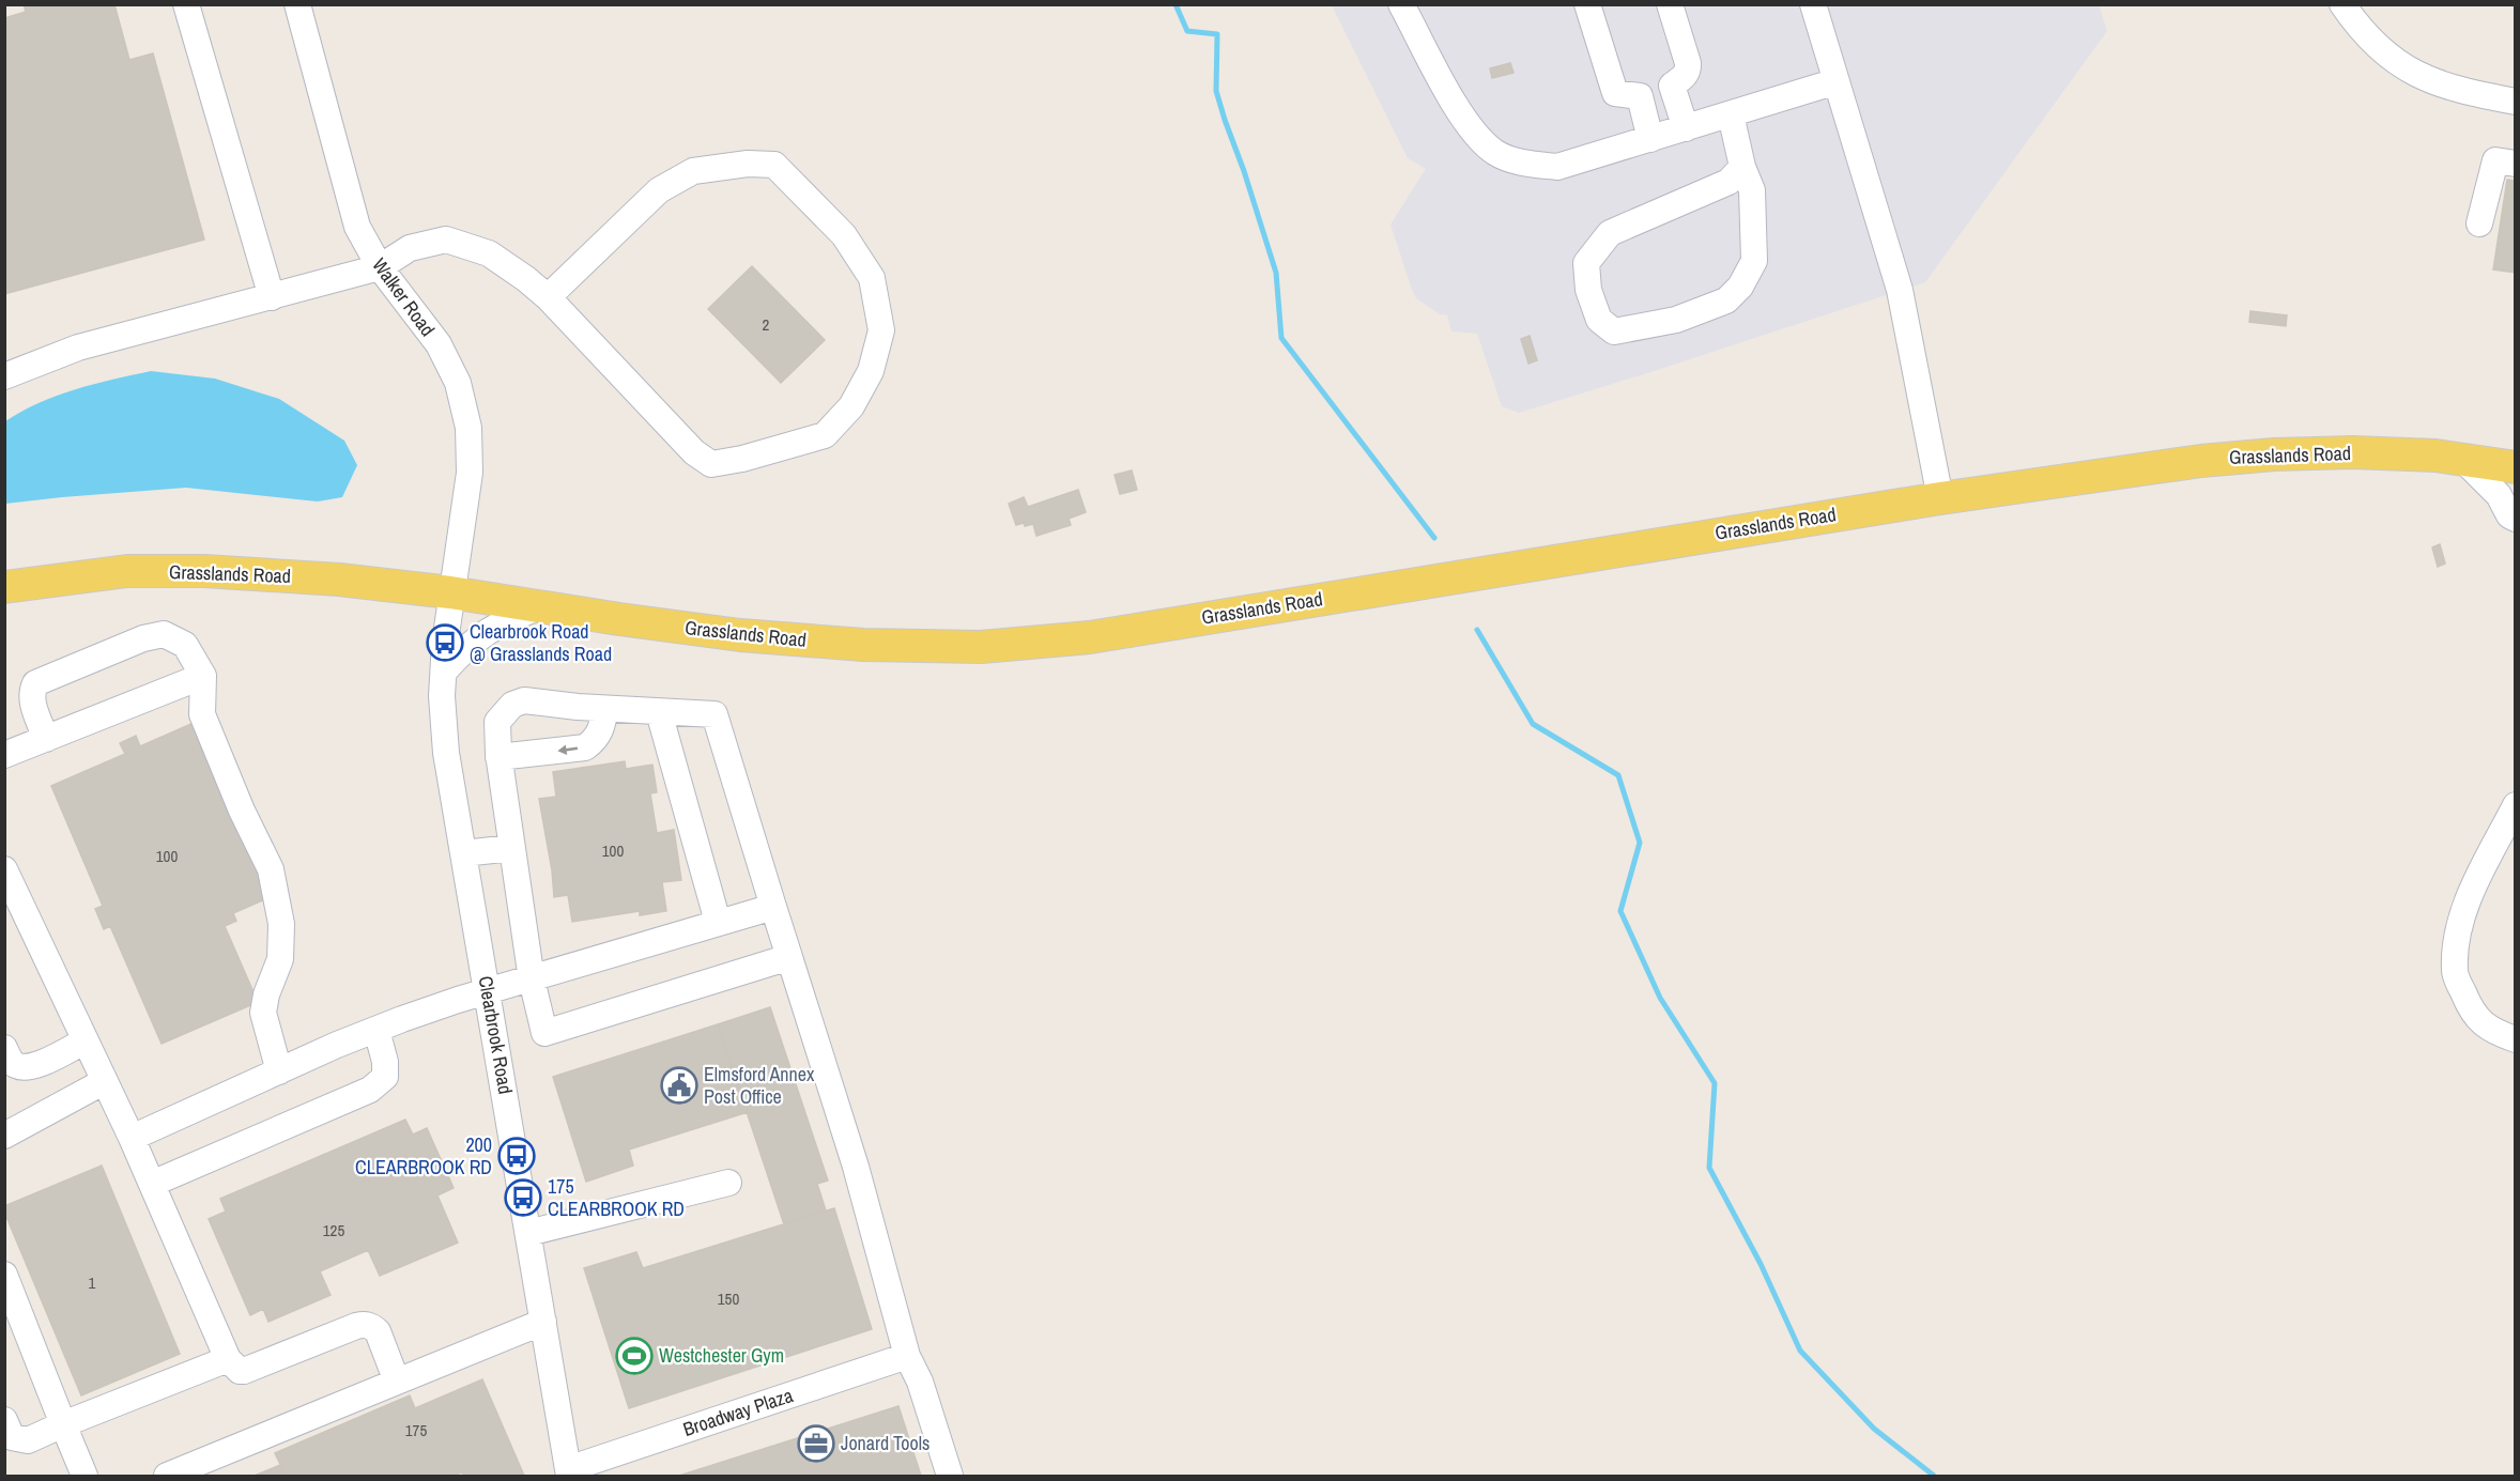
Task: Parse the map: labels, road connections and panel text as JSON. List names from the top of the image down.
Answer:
{
  "streets": {
    "main road": ["Grasslands Road"],
    "street": ["Walker Road", "Clearbrook Road", "Broadway Plaza"]
  },
  "crossings": [
    ["Walker Road", "Grasslands Road"],
    ["Walker Road", "Clearbrook Road"],
    ["Grasslands Road", "Clearbrook Road"],
    ["Clearbrook Road", "Broadway Plaza"]
  ],
  "places": {
    "bus stop": ["Clearbrook Road @ Grasslands Road", "200 CLEARBROOK RD", "175 CLEARBROOK RD"],
    "public building": ["Elmsford Annex Post Office"],
    "sports": ["Westchester Gym"],
    "office": ["Jonard Tools"]
  },
  "house_numbers": [
    "2",
    "100",
    "100",
    "125",
    "1",
    "150",
    "175"
  ]
}
